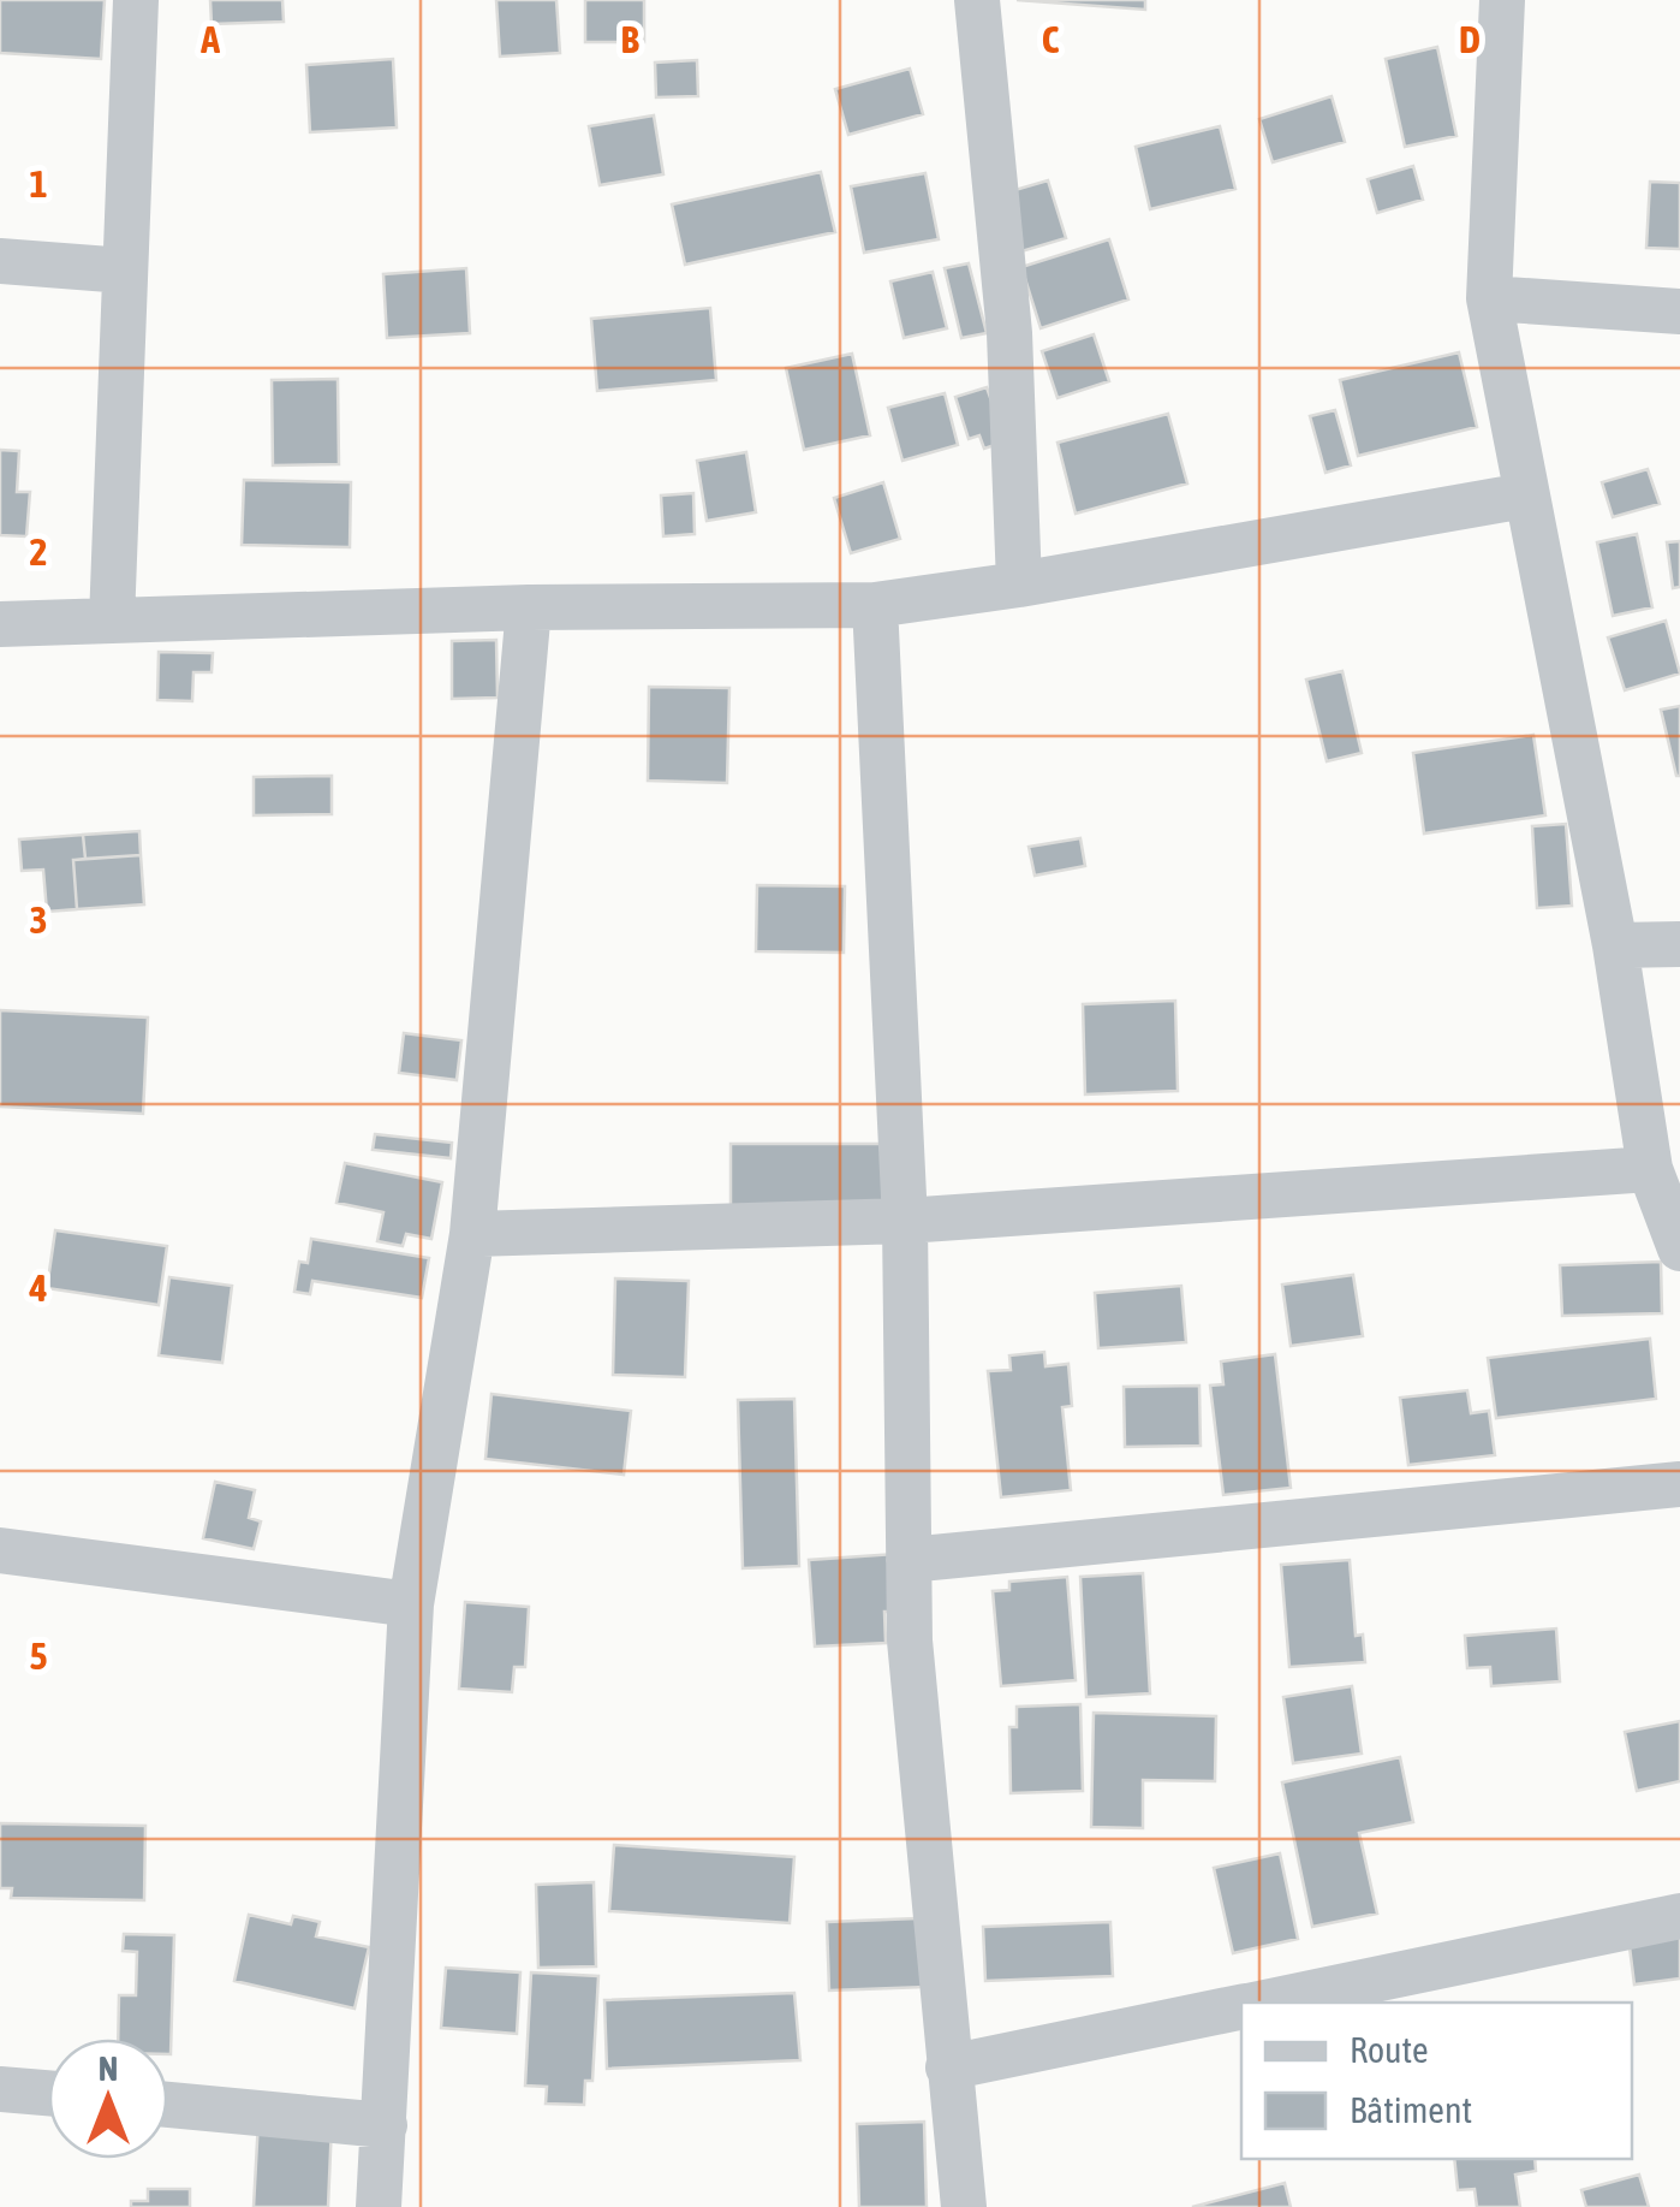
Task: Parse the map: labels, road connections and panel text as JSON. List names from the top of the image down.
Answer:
{
  "legend": ["Route", "Bâtiment"],
  "north": "top",
  "grid": {
    "columns": [
      "A",
      "B",
      "C",
      "D"
    ],
    "rows": [
      "1",
      "2",
      "3",
      "4",
      "5"
    ]
  }
}
